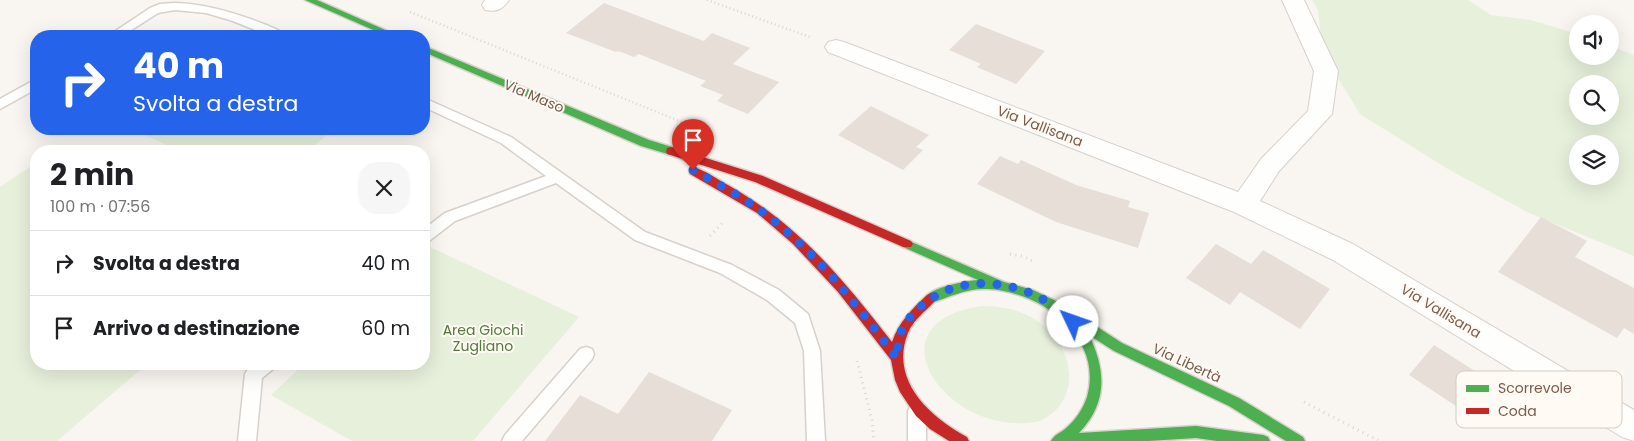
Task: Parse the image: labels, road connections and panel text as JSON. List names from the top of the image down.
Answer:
{
  "streets": {
    "main road": ["Via Maso", "Via Libertà"],
    "street": ["Via Vallisana"]
  },
  "parks": ["Area Giochi Zugliano"],
  "legend": ["Scorrevole", "Coda"],
  "page": {
    "turn": ["40 m", "Svolta a destra"],
    "heading": ["2 min", "100 m · 07:56"],
    "list": [
      {
        "name": "Svolta a destra",
        "value": "40 m"
      },
      {
        "name": "Arrivo a destinazione",
        "value": "60 m"
      }
    ]
  }
}
